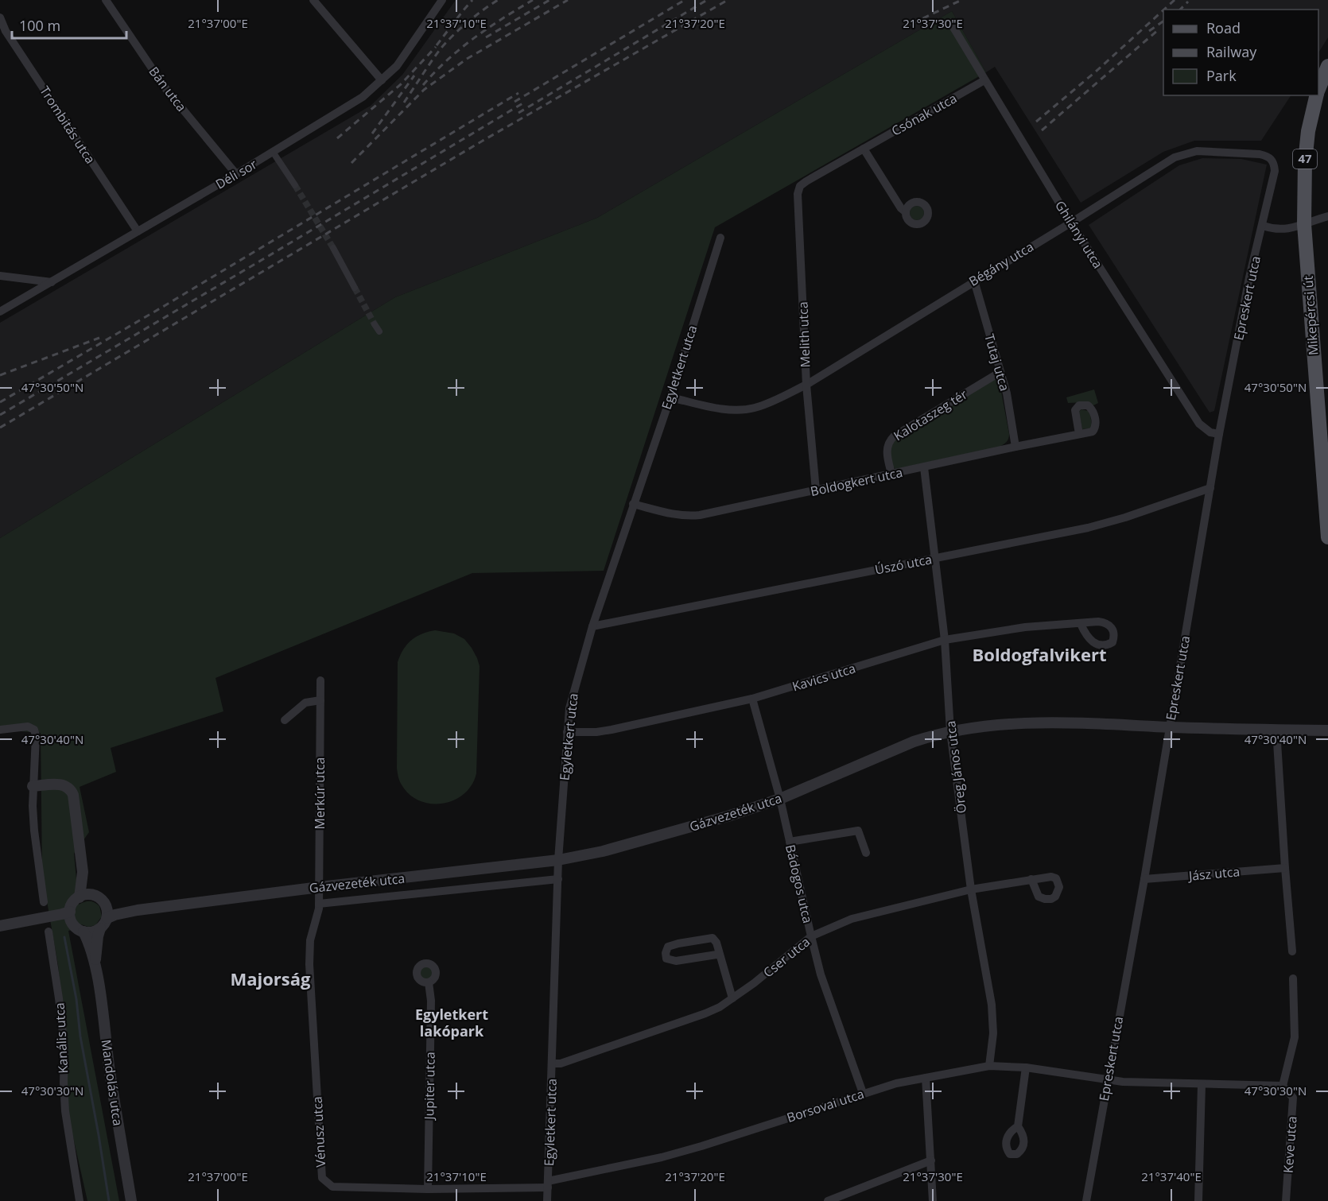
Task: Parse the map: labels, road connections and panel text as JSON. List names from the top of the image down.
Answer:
{
  "streets": {
    "main road": ["47", "Mikepércsi út"],
    "street": [
      "Bán utca",
      "Csónak utca",
      "Trombitás utca",
      "Déli sor",
      "Ghilányi utca",
      "Bégány utca",
      "Epreskert utca",
      "Melith utca",
      "Tutaj utca",
      "Egyletkert utca",
      "Kalotaszeg tér",
      "Boldogkert utca",
      "Úszó utca",
      "Kavics utca",
      "Öreg János utca",
      "Merkúr utca",
      "Gázvezeték utca",
      "Jász utca",
      "Bádogos utca",
      "Cser utca",
      "Kanális utca",
      "Mandolás utca",
      "Jupiter utca",
      "Borsovai utca",
      "Vénusz utca",
      "Keve utca"
    ]
  },
  "crossings": [
    ["Bán utca", "Déli sor"],
    ["Csónak utca", "Ghilányi utca"],
    ["Csónak utca", "Melith utca"],
    ["Trombitás utca", "Déli sor"],
    ["Ghilányi utca", "Bégány utca"],
    ["Ghilányi utca", "Epreskert utca"],
    ["Bégány utca", "Epreskert utca"],
    ["Bégány utca", "Melith utca"],
    ["Bégány utca", "Tutaj utca"],
    ["Bégány utca", "Egyletkert utca"],
    ["Epreskert utca", "Úszó utca"],
    ["Epreskert utca", "Gázvezeték utca"],
    ["Epreskert utca", "Jász utca"],
    ["Epreskert utca", "Borsovai utca"],
    ["Melith utca", "Boldogkert utca"],
    ["Tutaj utca", "Kalotaszeg tér"],
    ["Tutaj utca", "Boldogkert utca"],
    ["Egyletkert utca", "Boldogkert utca"],
    ["Egyletkert utca", "Úszó utca"],
    ["Egyletkert utca", "Kavics utca"],
    ["Egyletkert utca", "Gázvezeték utca"],
    ["Egyletkert utca", "Cser utca"],
    ["Egyletkert utca", "Borsovai utca"],
    ["Egyletkert utca", "Vénusz utca"],
    ["Kalotaszeg tér", "Boldogkert utca"],
    ["Boldogkert utca", "Öreg János utca"],
    ["Úszó utca", "Öreg János utca"],
    ["Kavics utca", "Öreg János utca"],
    ["Kavics utca", "Bádogos utca"],
    ["Öreg János utca", "Gázvezeték utca"],
    ["Öreg János utca", "Cser utca"],
    ["Öreg János utca", "Borsovai utca"],
    ["Merkúr utca", "Gázvezeték utca"],
    ["Merkúr utca", "Vénusz utca"],
    ["Gázvezeték utca", "Bádogos utca"],
    ["Gázvezeték utca", "Mandolás utca"],
    ["Gázvezeték utca", "Vénusz utca"],
    ["Bádogos utca", "Cser utca"],
    ["Bádogos utca", "Borsovai utca"],
    ["Jupiter utca", "Vénusz utca"],
    ["Borsovai utca", "Vénusz utca"],
    ["Borsovai utca", "Keve utca"]
  ],
  "districts": ["Boldogfalvikert", "Majorság", "Egyletkert lakópark"],
  "legend": ["Road", "Railway", "Park"],
  "scale_bar": "100 m",
  "coordinates": [
    "21°37'00\"E",
    "21°37'10\"E",
    "21°37'20\"E",
    "21°37'30\"E",
    "47°30'50\"N",
    "47°30'40\"N",
    "47°30'30\"N",
    "21°37'40\"E"
  ]
}
